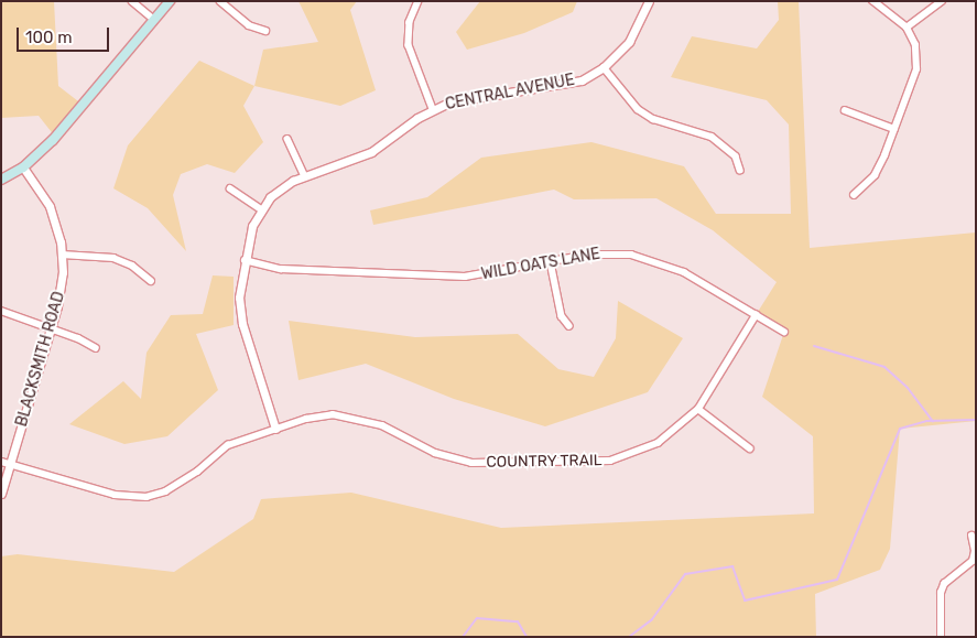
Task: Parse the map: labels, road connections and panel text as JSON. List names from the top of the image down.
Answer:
{
  "streets": {
    "street": [
      "CENTRAL AVENUE",
      "WILD OATS LANE",
      "BLACKSMITH ROAD",
      "COUNTRY TRAIL"
    ]
  },
  "crossings": [
    ["CENTRAL AVENUE", "WILD OATS LANE"],
    ["CENTRAL AVENUE", "COUNTRY TRAIL"],
    ["WILD OATS LANE", "COUNTRY TRAIL"],
    ["BLACKSMITH ROAD", "COUNTRY TRAIL"]
  ],
  "scale_bar": "100 m"
}
